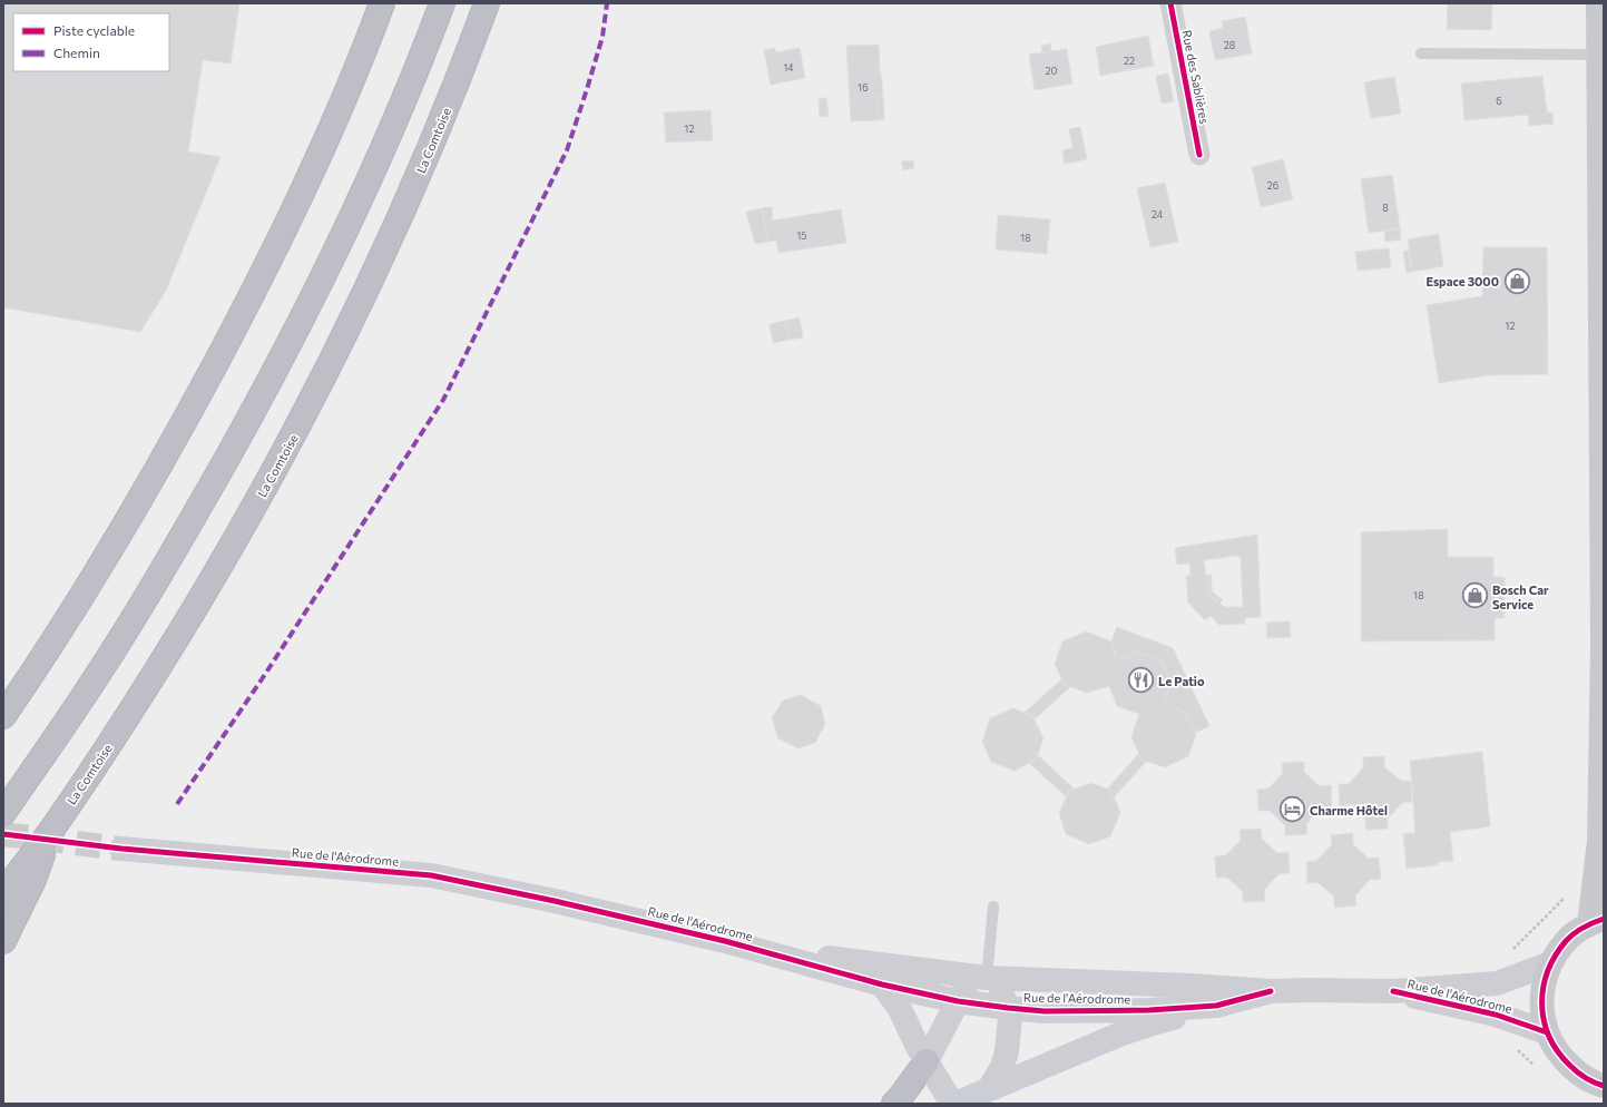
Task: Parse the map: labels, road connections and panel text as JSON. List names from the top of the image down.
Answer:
{
  "streets": {
    "highway": ["La Comtoise"],
    "street": ["Rue des Sablières", "Rue de l'Aérodrome"]
  },
  "places": {
    "shop": ["Espace 3000", "Bosch Car Service"],
    "restaurant": ["Le Patio"],
    "hotel": ["Charme Hôtel"]
  },
  "house_numbers": [
    "28",
    "22",
    "14",
    "20",
    "16",
    "6",
    "12",
    "26",
    "8",
    "24",
    "15",
    "18",
    "12",
    "18"
  ],
  "legend": ["Piste cyclable", "Chemin"]
}
